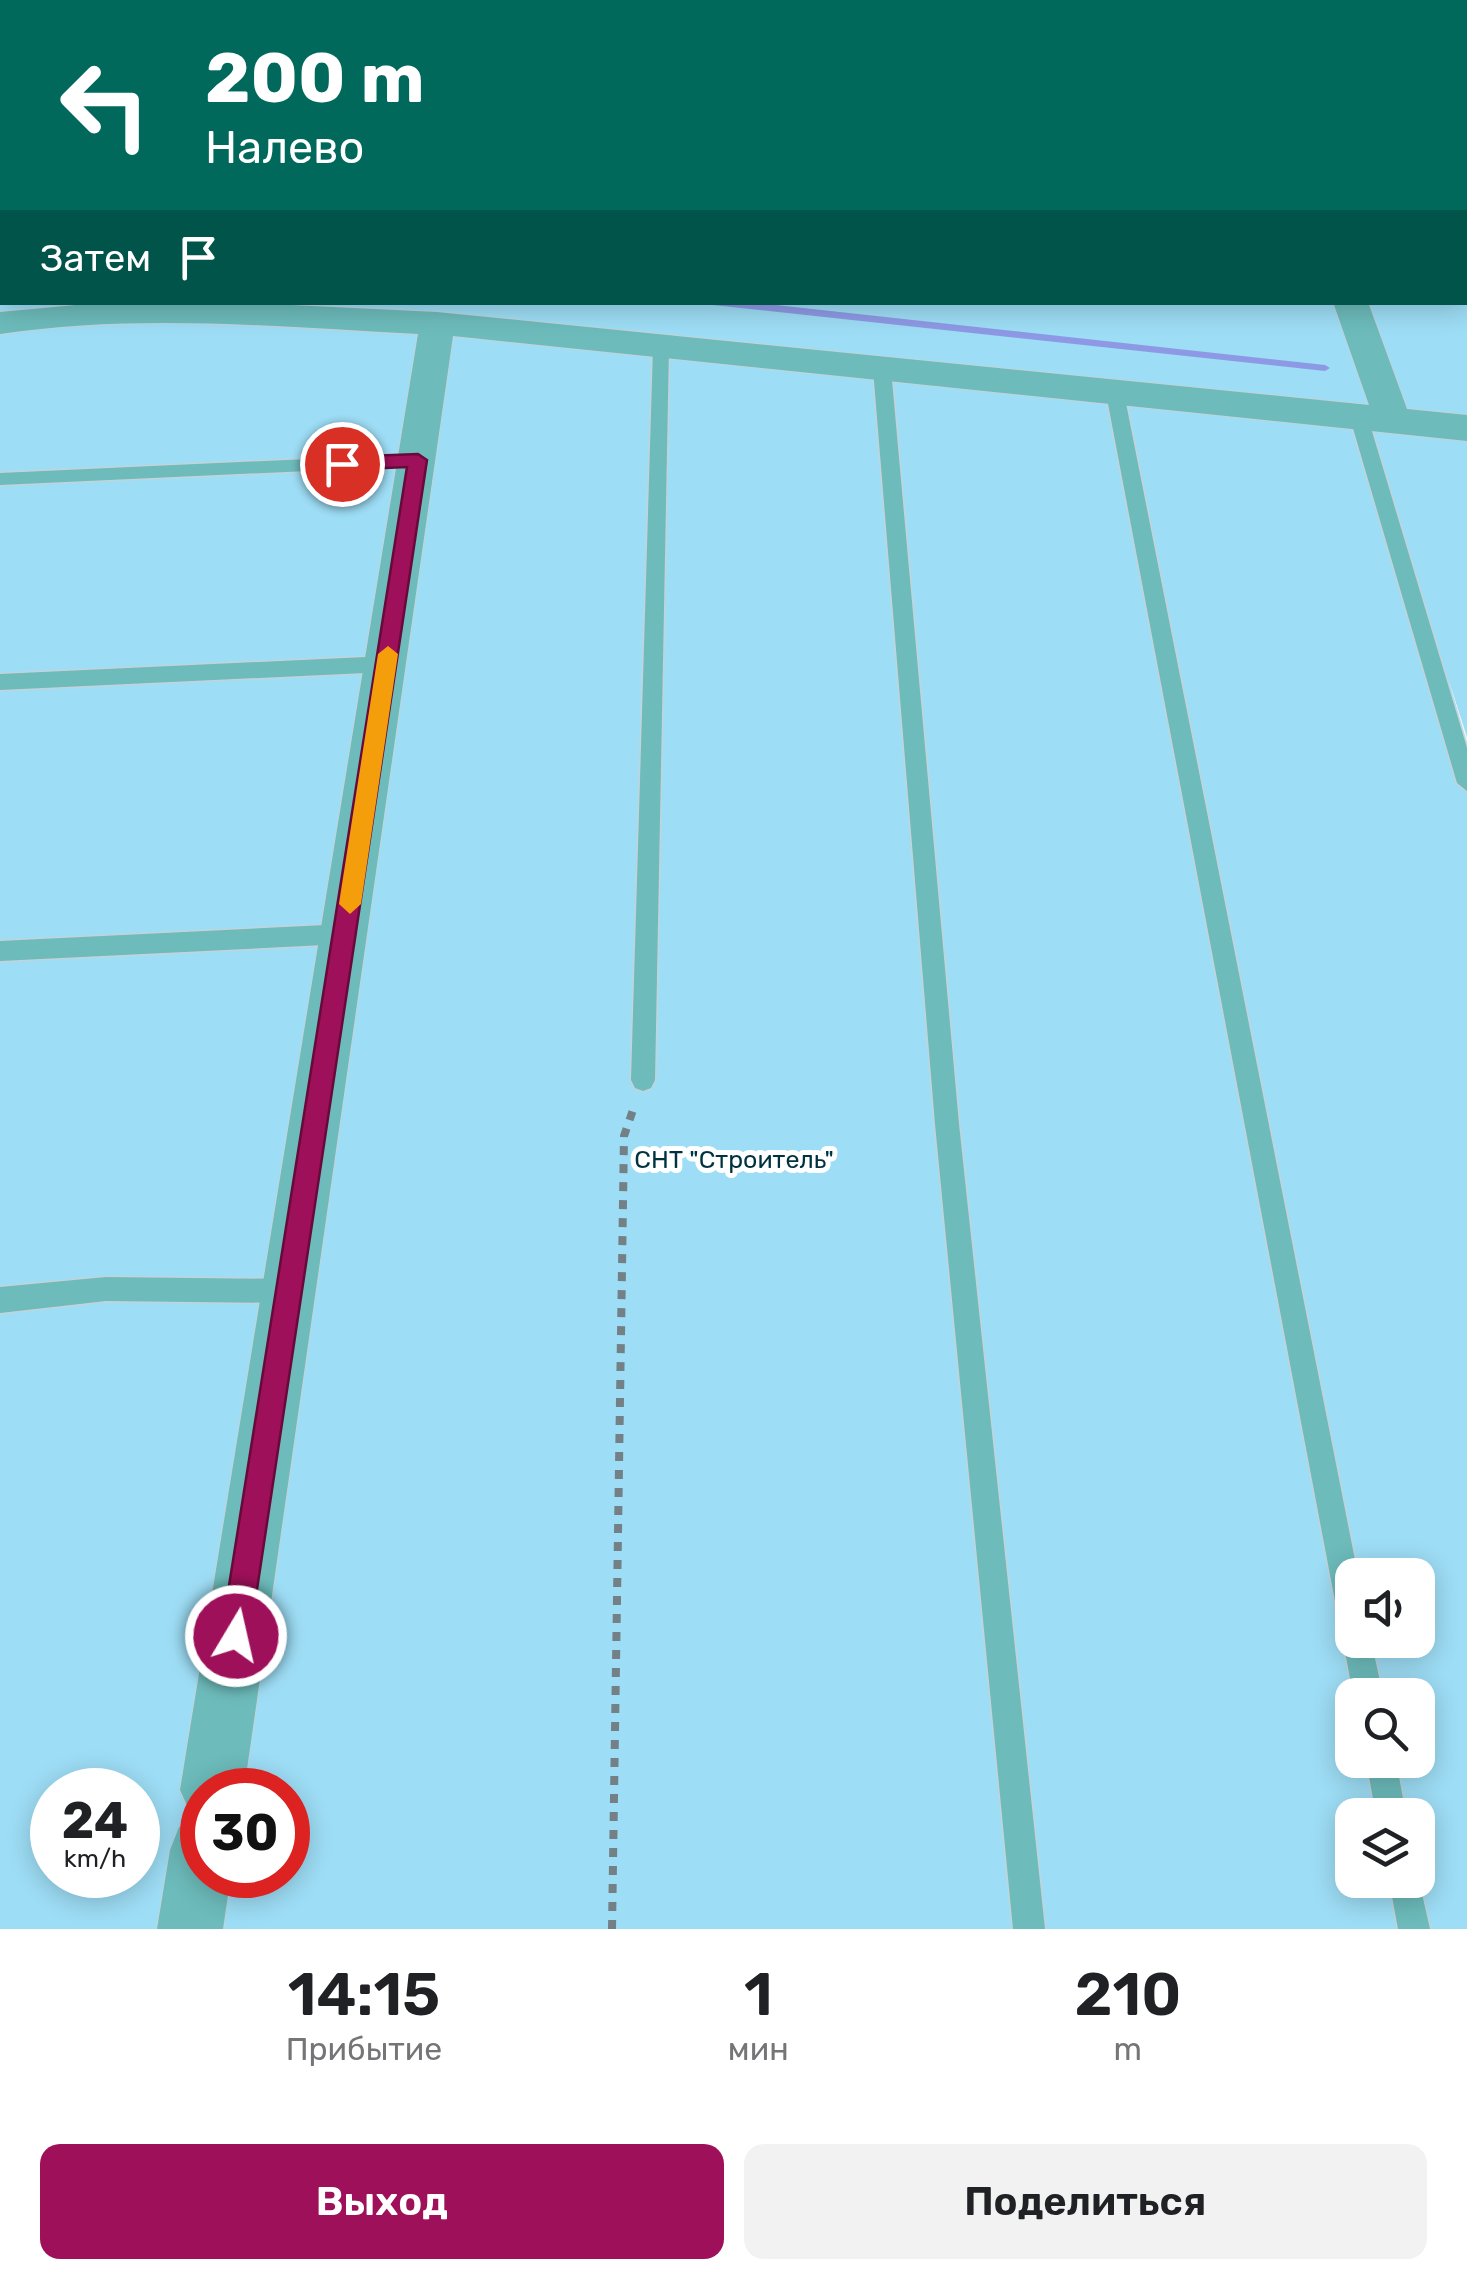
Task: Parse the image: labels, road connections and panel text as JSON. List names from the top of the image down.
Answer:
{
  "parks": ["СНТ \"Строитель\""],
  "page": {
    "turn": ["200 m", "Налево"],
    "then": "Затем",
    "speed": "24 km/h",
    "limit": "30",
    "eta": [
      "14:15",
      "Прибытие",
      "1",
      "мин",
      "210",
      "m"
    ],
    "buttons": ["Выход", "Поделиться"]
  }
}
